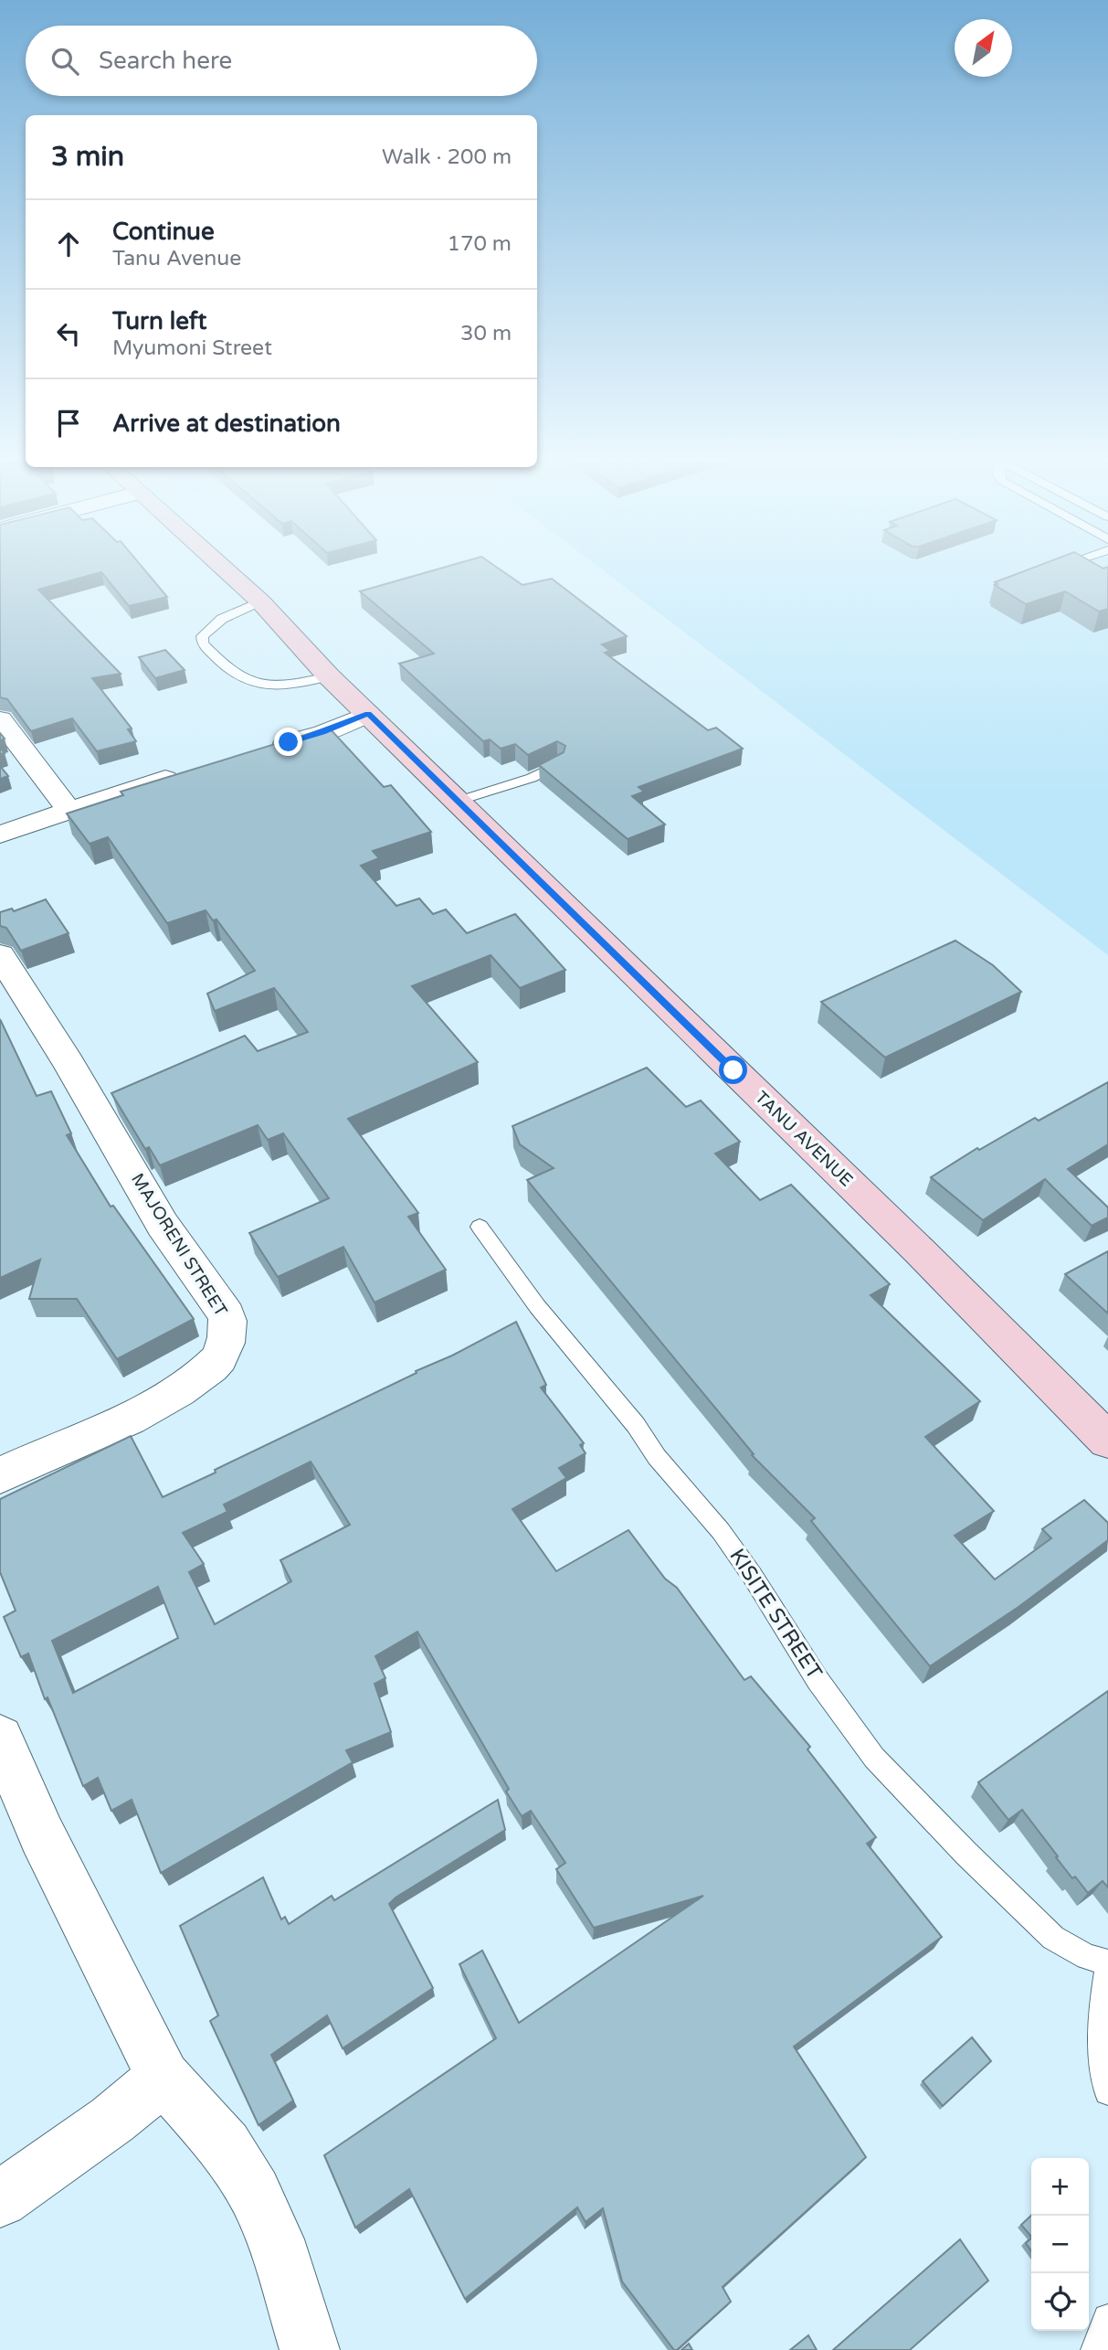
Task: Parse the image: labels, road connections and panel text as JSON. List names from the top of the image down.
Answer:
{
  "streets": {
    "street": ["TANU AVENUE", "MAJORENI STREET"],
    "lane": ["KISITE STREET"]
  },
  "north": "top right",
  "page": {
    "search": "Search here",
    "heading": ["3 min", "Walk · 200 m"],
    "list": [
      ["Continue", "Tanu Avenue", "170 m"],
      ["Turn left", "Myumoni Street", "30 m"],
      "Arrive at destination"
    ],
    "map_buttons": ["+", "−"]
  }
}
